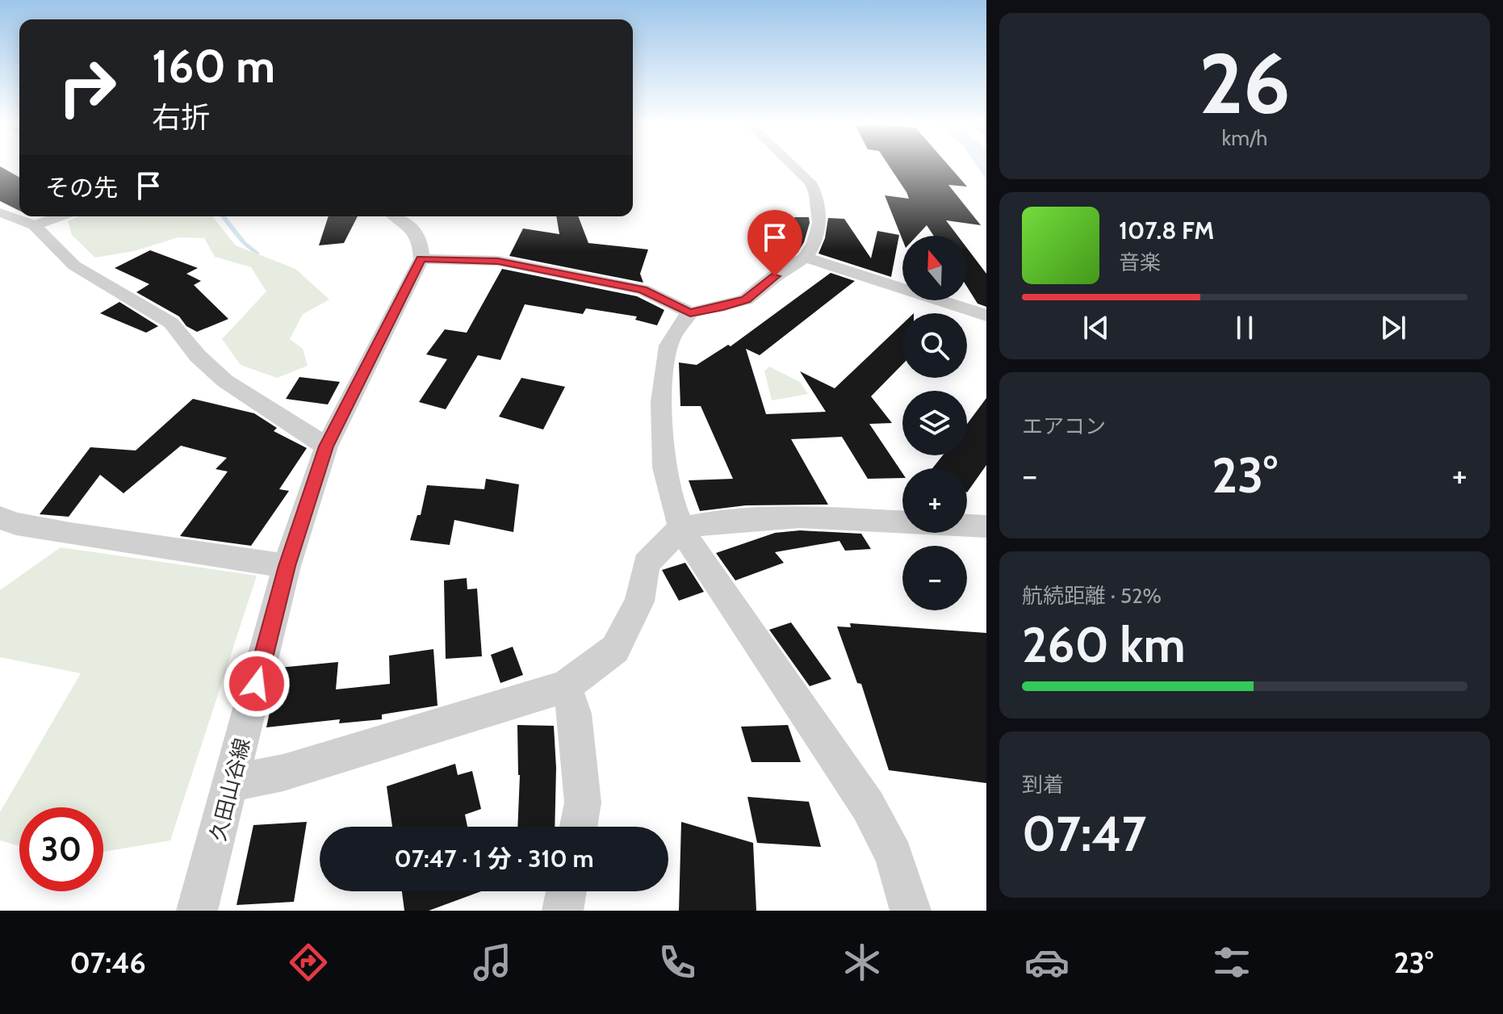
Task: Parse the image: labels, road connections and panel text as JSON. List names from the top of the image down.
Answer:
{
  "streets": {
    "street": ["久田山谷線"]
  },
  "north": "top",
  "page": {
    "tile": [
      ["26", "km/h"],
      "エアコン",
      ["航続距離 · 52%", "260 km"],
      ["到着", "07:47"]
    ],
    "turn": ["160 m", "右折"],
    "then": "その先",
    "song": ["107.8 FM", "音楽"],
    "map_buttons": ["+", "−"],
    "heat": ["−", "23°", "+"],
    "limit": "30",
    "trip": "07:47 · 1 分 · 310 m",
    "tabs": ["07:46", "23°"]
  }
}
